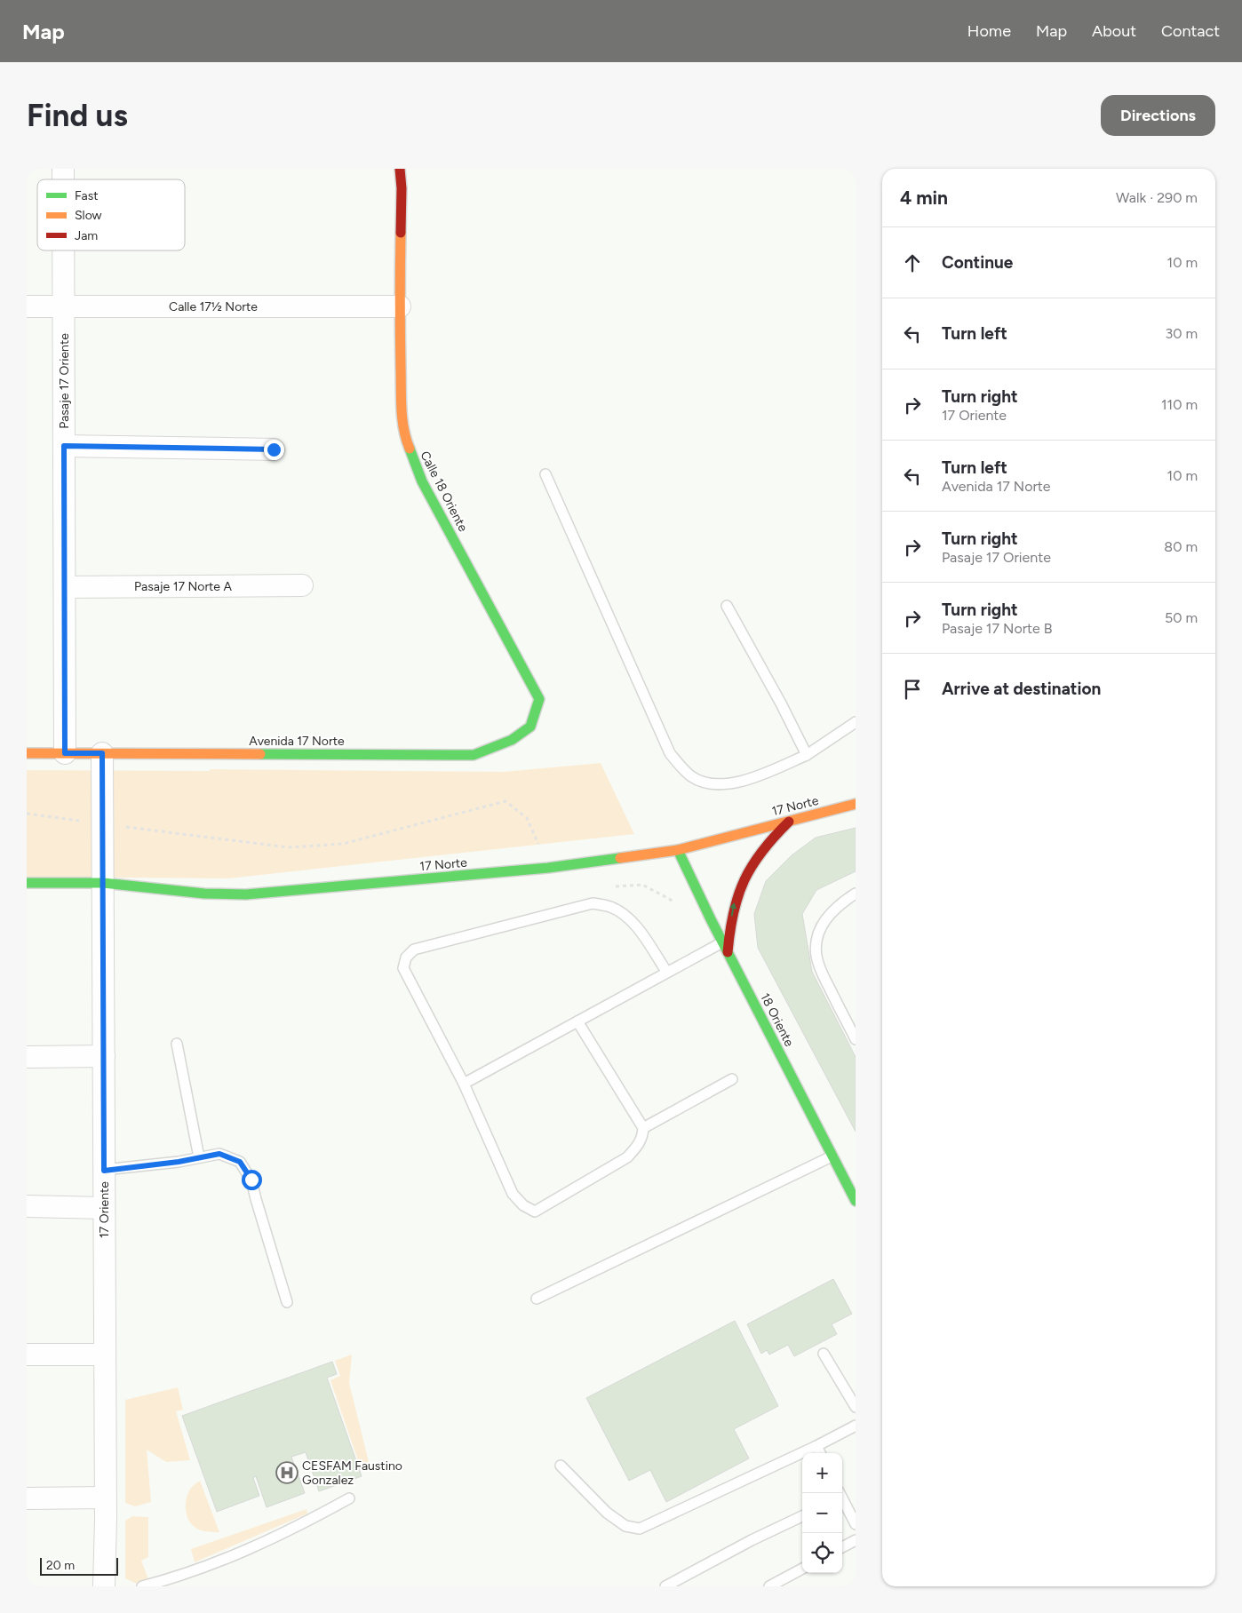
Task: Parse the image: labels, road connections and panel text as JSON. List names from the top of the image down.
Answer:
{
  "streets": {
    "street": [
      "Calle 17½ Norte",
      "Pasaje 17 Oriente",
      "Calle 18 Oriente",
      "Pasaje 17 Norte A",
      "Avenida 17 Norte",
      "17 Norte",
      "18 Oriente",
      "17 Oriente"
    ]
  },
  "crossings": [
    ["Calle 17½ Norte", "Pasaje 17 Oriente"],
    ["Calle 17½ Norte", "Calle 18 Oriente"],
    ["Pasaje 17 Oriente", "Pasaje 17 Norte A"],
    ["Pasaje 17 Oriente", "Avenida 17 Norte"],
    ["Calle 18 Oriente", "Avenida 17 Norte"],
    ["Avenida 17 Norte", "17 Oriente"],
    ["17 Norte", "18 Oriente"],
    ["17 Norte", "17 Oriente"]
  ],
  "places": {
    "hospital": ["CESFAM Faustino Gonzalez"]
  },
  "legend": ["Fast", "Slow", "Jam"],
  "scale_bar": "20 m",
  "page": {
    "header": "Map",
    "nav": [
      "Home",
      "Map",
      "About",
      "Contact"
    ],
    "buttons": "Directions",
    "title": "Find us",
    "heading": ["4 min", "Walk · 290 m"],
    "list": [
      ["Continue", "10 m"],
      ["Turn left", "30 m"],
      ["Turn right", "17 Oriente", "110 m"],
      ["Turn left", "Avenida 17 Norte", "10 m"],
      ["Turn right", "Pasaje 17 Oriente", "80 m"],
      ["Turn right", "Pasaje 17 Norte B", "50 m"],
      "Arrive at destination"
    ],
    "map_buttons": ["+", "−"],
    "scale": "20 m"
  }
}
